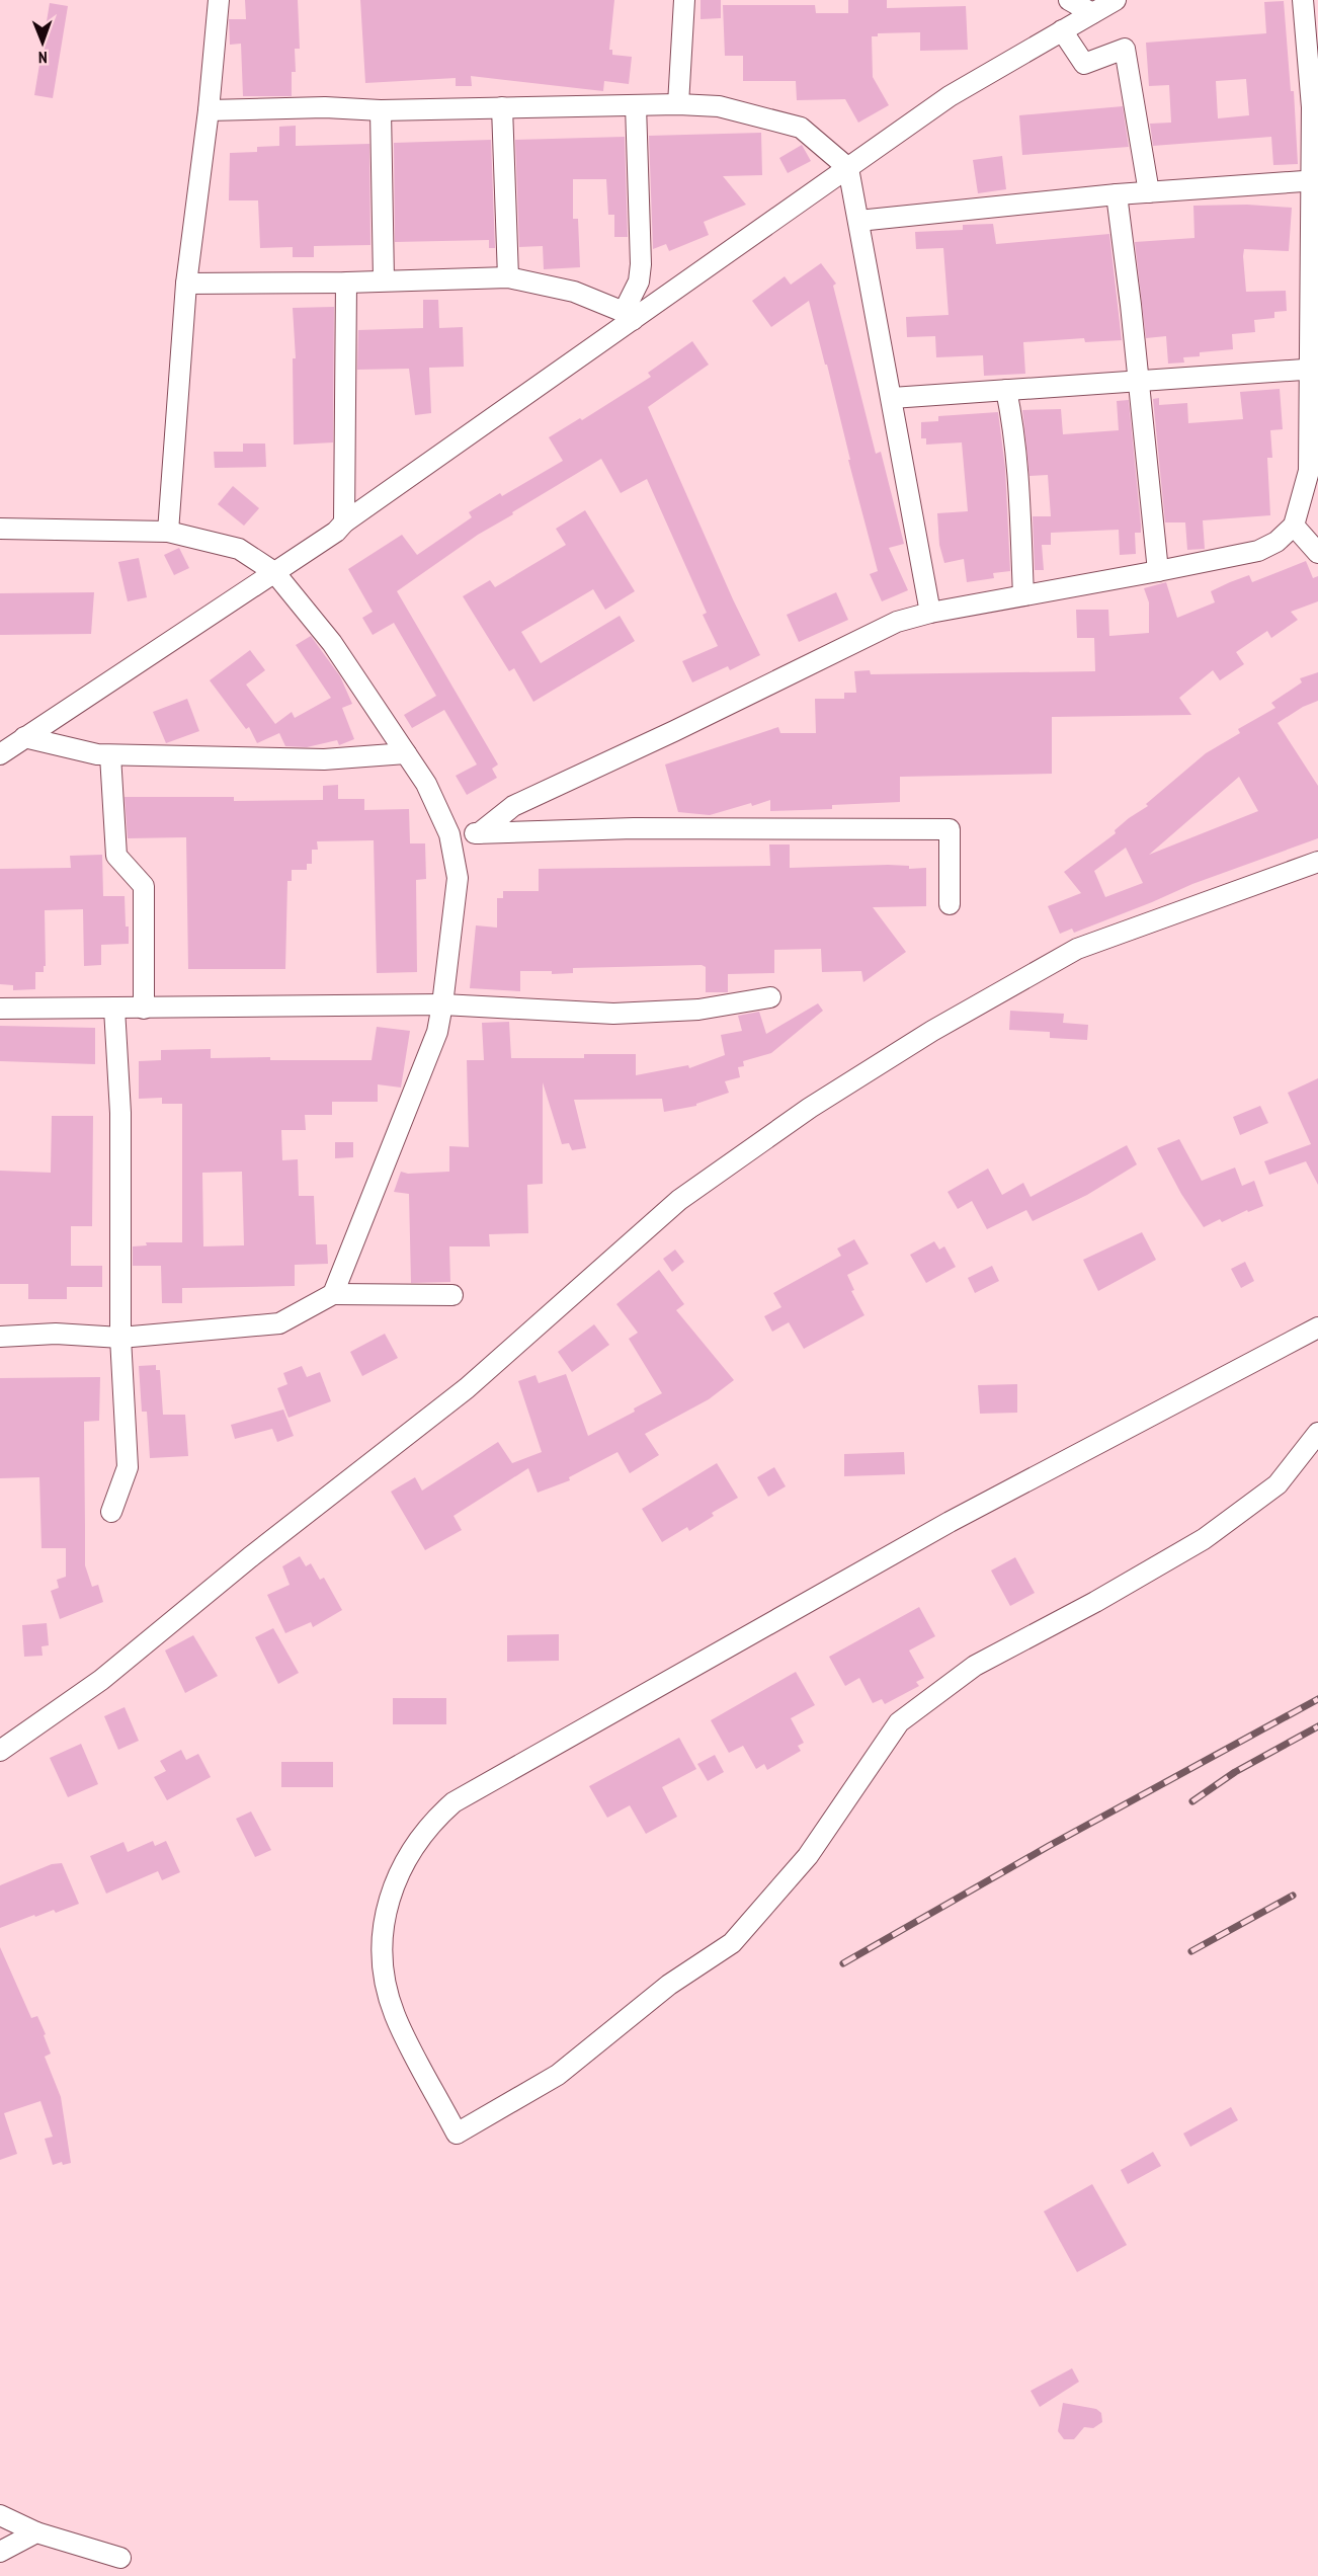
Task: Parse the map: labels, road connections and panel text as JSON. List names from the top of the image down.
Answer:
{
  "north": "bottom"
}
